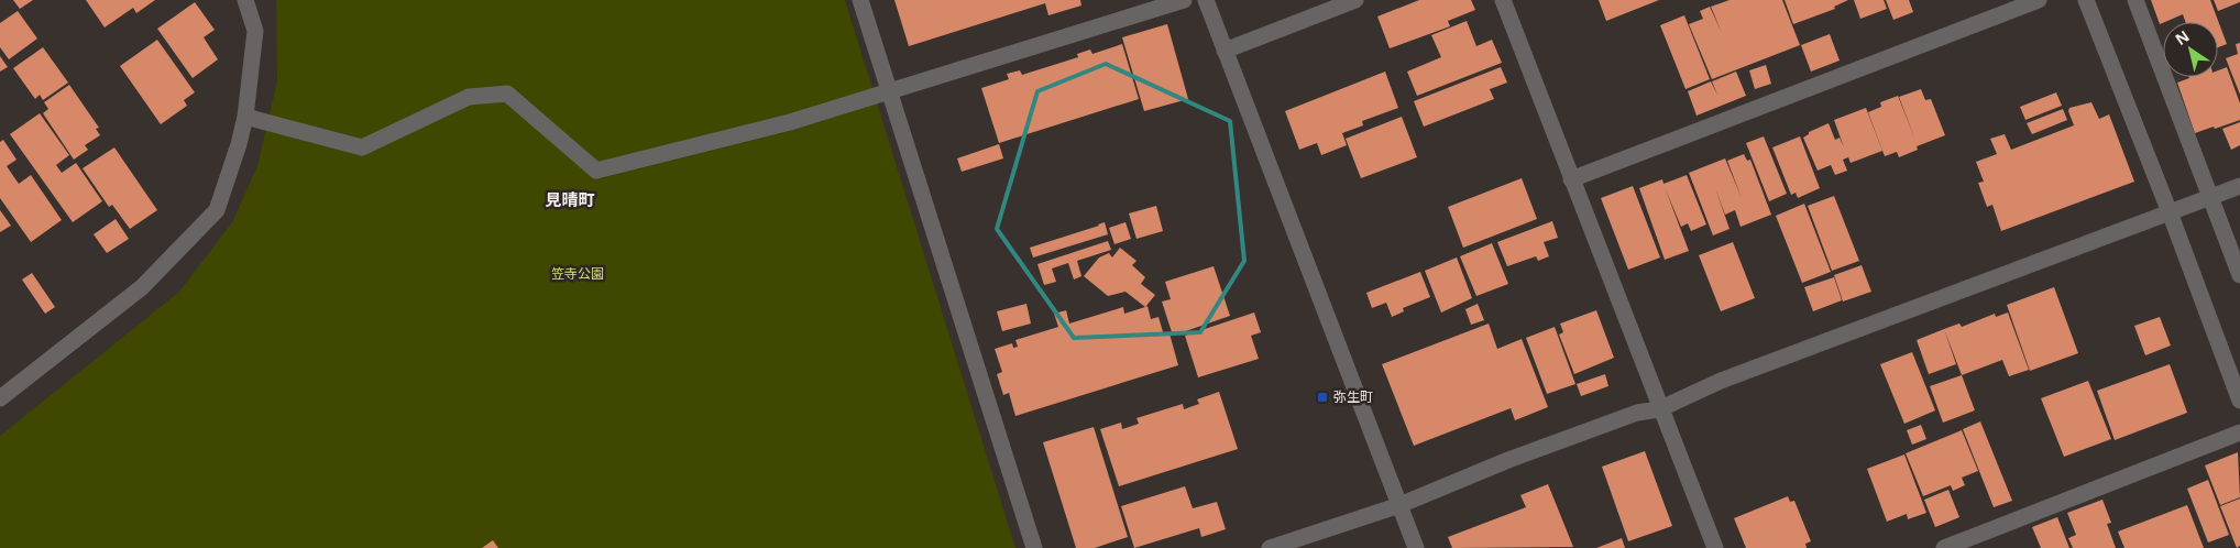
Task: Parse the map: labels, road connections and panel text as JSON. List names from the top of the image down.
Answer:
{
  "districts": ["見晴町"],
  "parks": ["笠寺公園"],
  "places": {
    "transit": ["弥生町"]
  },
  "north": "top left"
}
